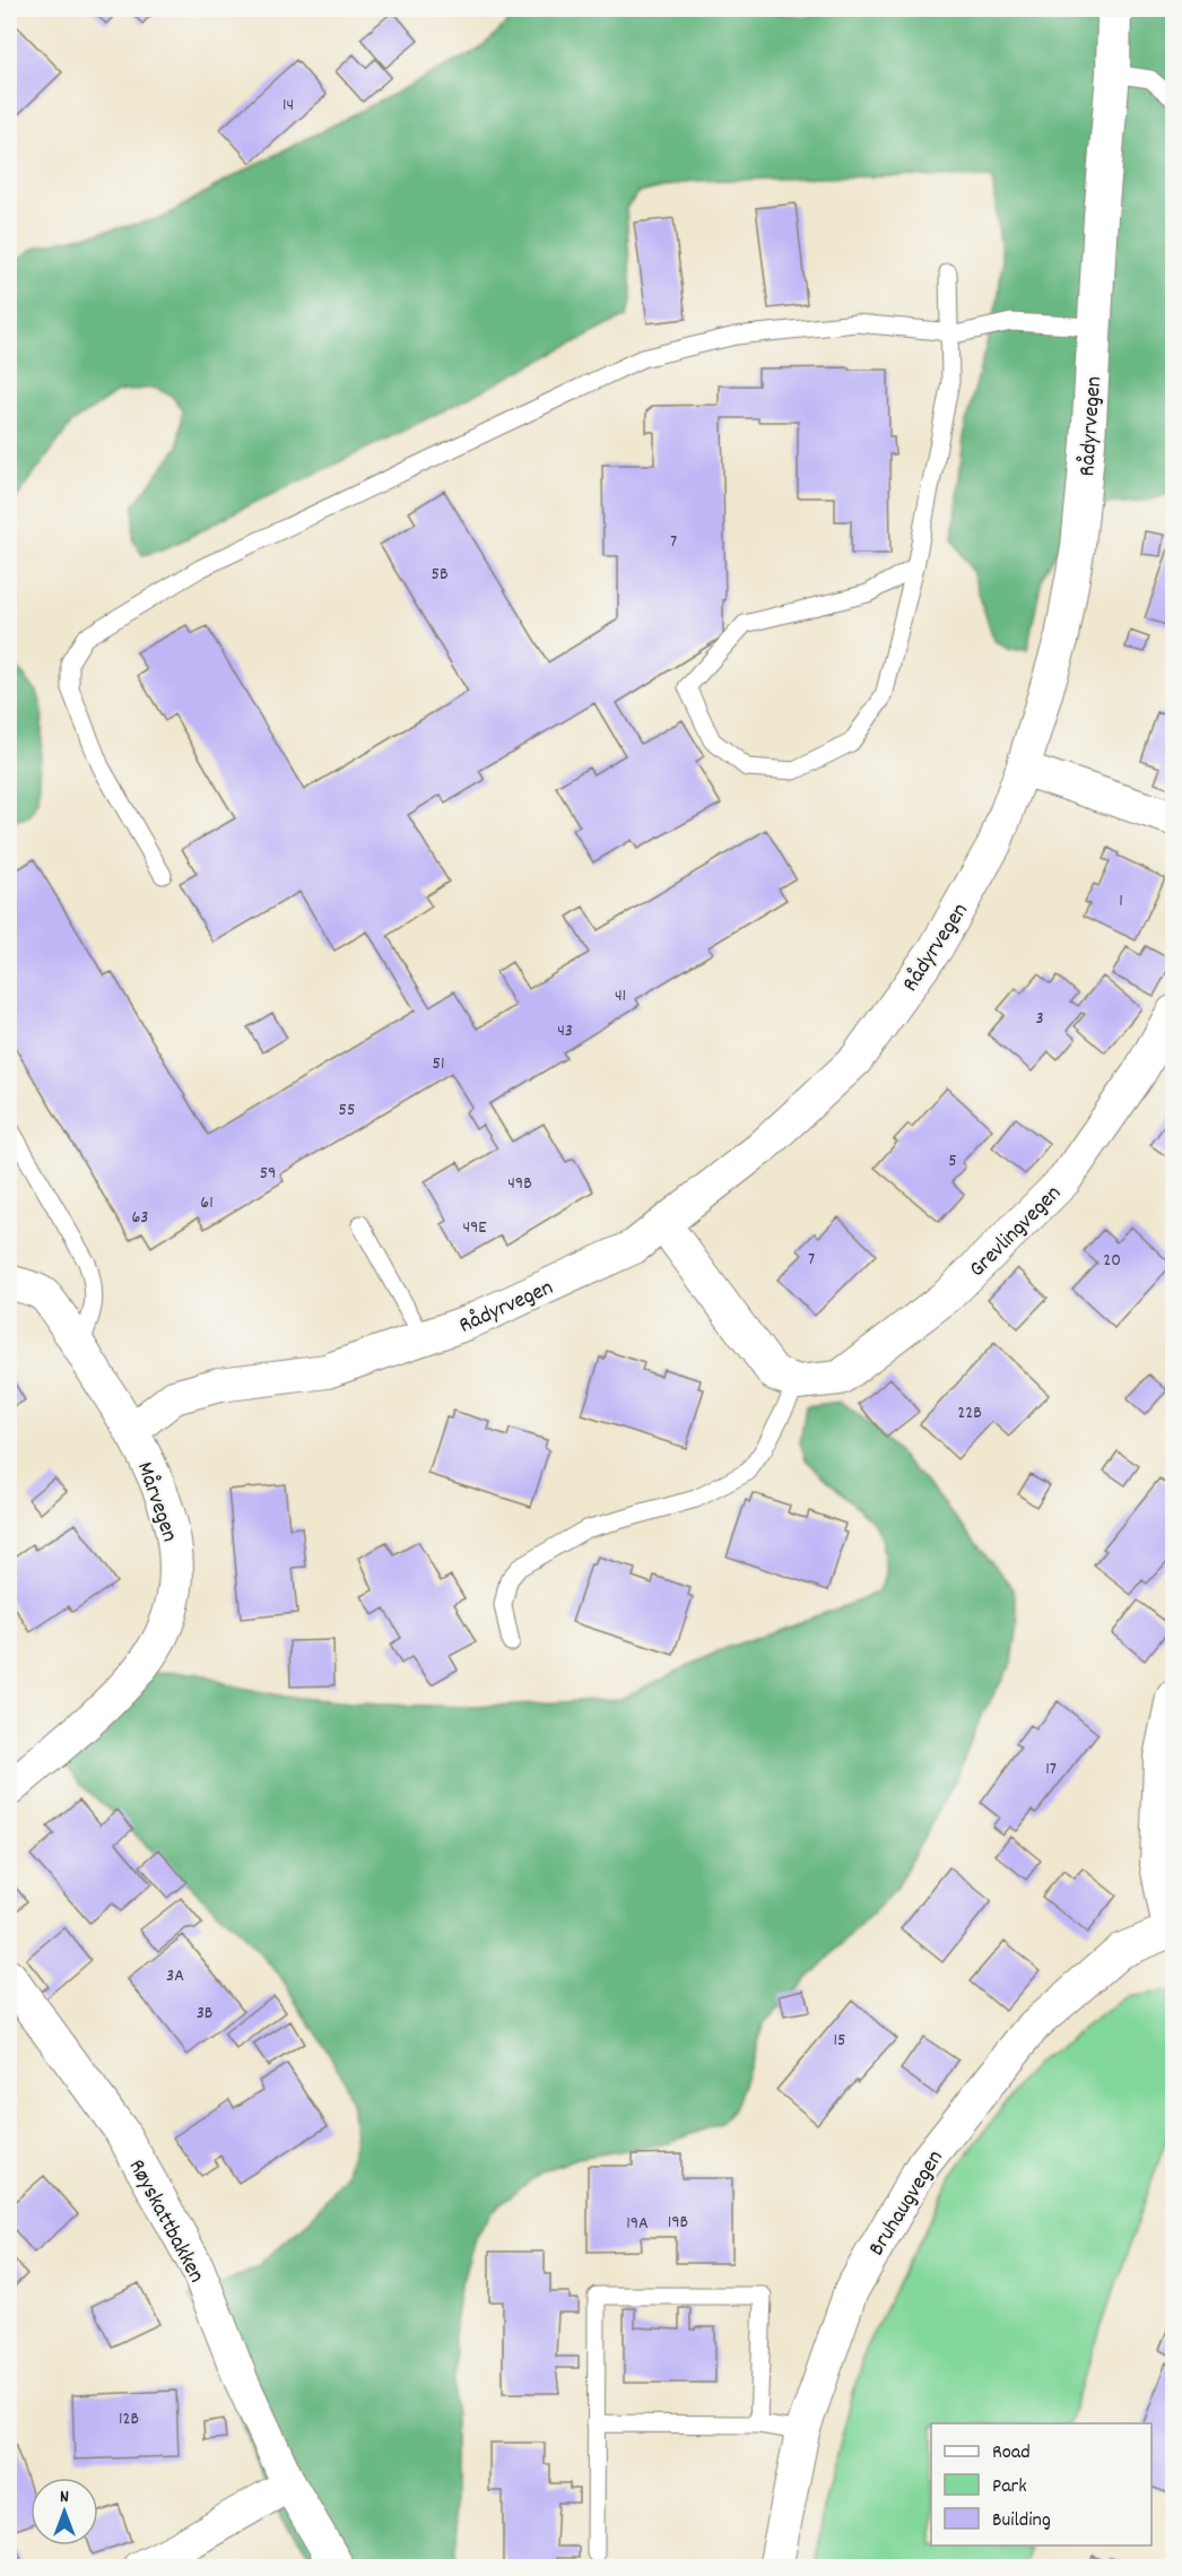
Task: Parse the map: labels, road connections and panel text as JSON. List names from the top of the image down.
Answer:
{
  "streets": {
    "street": [
      "Rådyrvegen",
      "Grevlingvegen",
      "Mårvegen",
      "Bruhaugvegen",
      "Røyskattbakken"
    ]
  },
  "crossings": [
    ["Rådyrvegen", "Mårvegen"]
  ],
  "house_numbers": [
    "14",
    "7",
    "5B",
    "1",
    "41",
    "3",
    "43",
    "51",
    "55",
    "5",
    "59",
    "49B",
    "61",
    "63",
    "49E",
    "7",
    "20",
    "22B",
    "17",
    "3A",
    "3B",
    "15",
    "19B",
    "19A",
    "12B"
  ],
  "legend": ["Road", "Park", "Building"],
  "north": "top"
}
